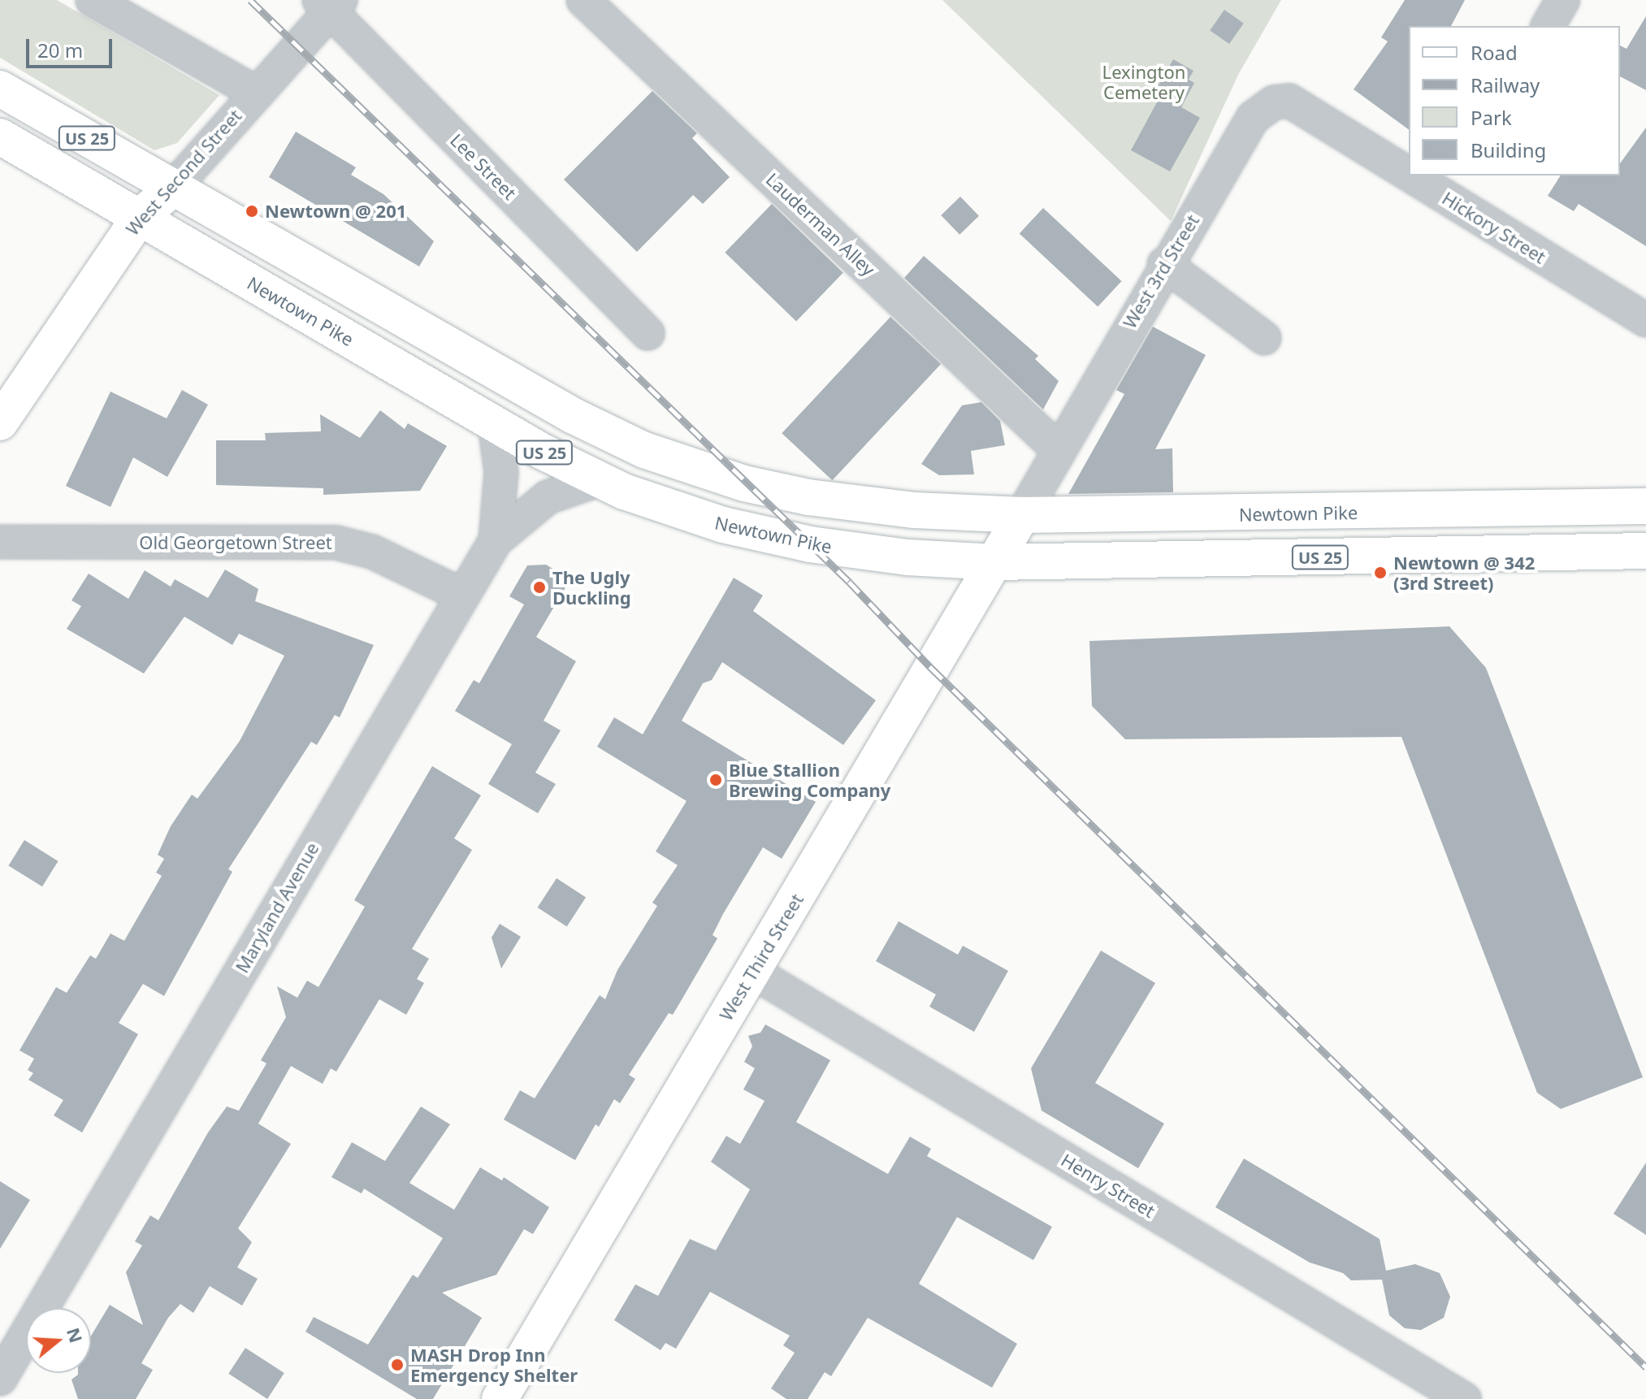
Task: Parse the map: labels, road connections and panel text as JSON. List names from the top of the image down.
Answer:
{
  "streets": {
    "main road": [
      "US 25",
      "West Second Street",
      "Newtown Pike",
      "West Third Street"
    ],
    "street": [
      "Lee Street",
      "Lauderman Alley",
      "Hickory Street",
      "West 3rd Street",
      "Old Georgetown Street",
      "Maryland Avenue",
      "Henry Street"
    ]
  },
  "crossings": [
    ["Lee Street", "West Second Street"],
    ["West Second Street", "Newtown Pike"],
    ["Lauderman Alley", "West 3rd Street"],
    ["Hickory Street", "West 3rd Street"],
    ["Newtown Pike", "Maryland Avenue"],
    ["Newtown Pike", "West Third Street"],
    ["Old Georgetown Street", "Maryland Avenue"],
    ["West Third Street", "Henry Street"]
  ],
  "parks": ["Lexington Cemetery"],
  "places": [
    "Newtown @ 201",
    "Newtown @ 342 (3rd Street)",
    "The Ugly Duckling",
    "Blue Stallion Brewing Company",
    "MASH Drop Inn Emergency Shelter"
  ],
  "legend": [
    "Road",
    "Railway",
    "Park",
    "Building"
  ],
  "scale_bar": "20 m",
  "north": "right"
}
